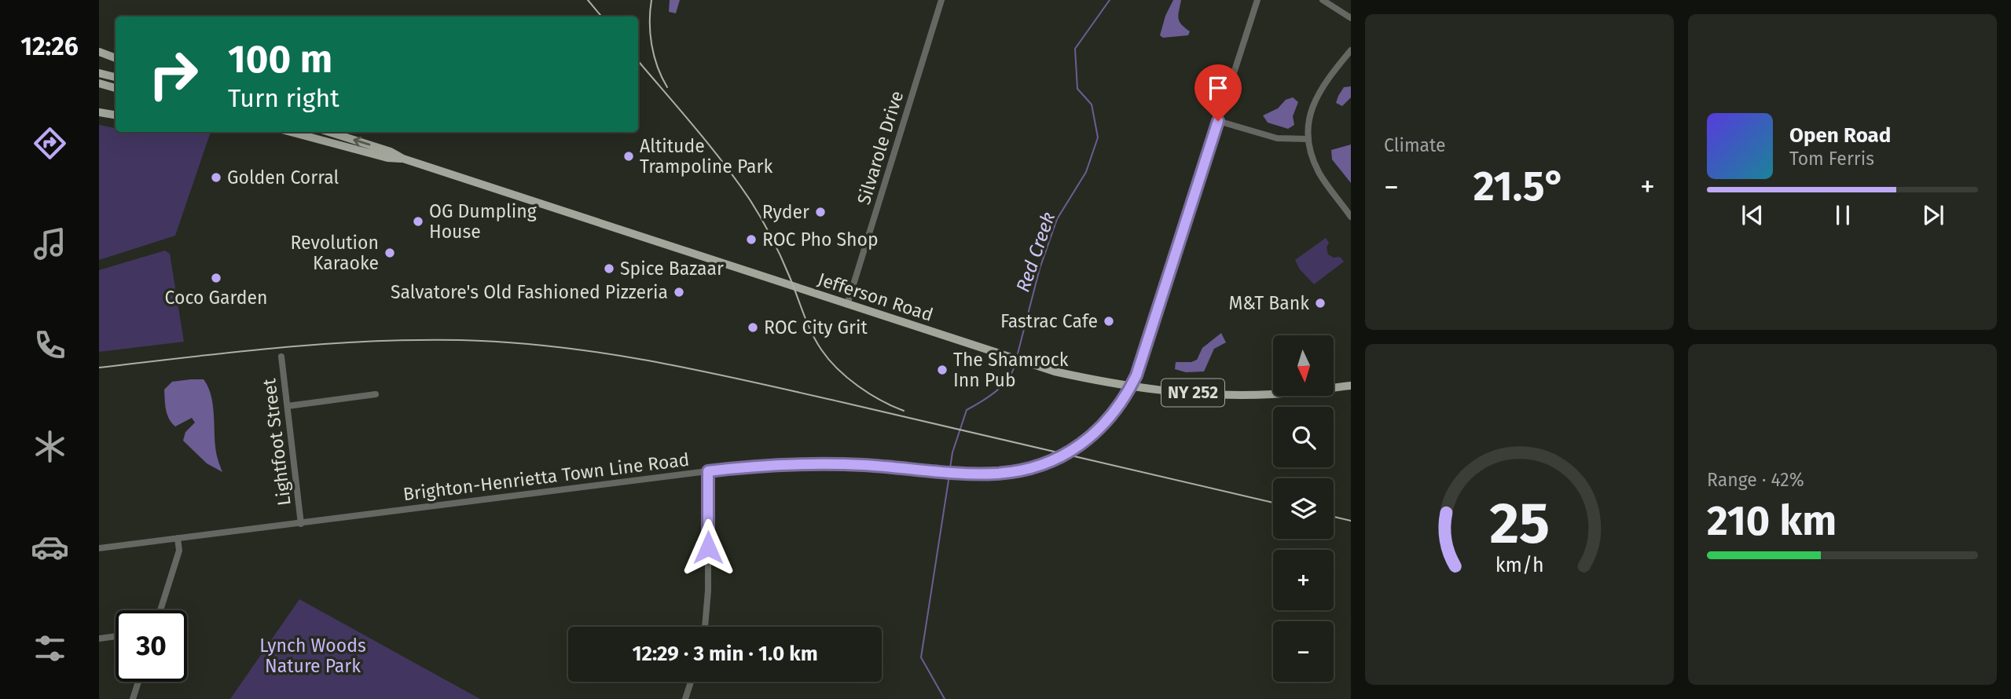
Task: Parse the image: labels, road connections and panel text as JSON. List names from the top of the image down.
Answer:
{
  "streets": {
    "main road": ["Jefferson Road", "NY 252"],
    "street": ["Silvarole Drive", "Lightfoot Street", "Brighton-Henrietta Town Line Road"]
  },
  "crossings": [
    ["Silvarole Drive", "Jefferson Road"],
    ["Jefferson Road", "Brighton-Henrietta Town Line Road"],
    ["Lightfoot Street", "Brighton-Henrietta Town Line Road"]
  ],
  "water": ["Red Creek"],
  "parks": ["Lynch Woods Nature Park"],
  "places": [
    "Altitude Trampoline Park",
    "Golden Corral",
    "Ryder",
    "OG Dumpling House",
    "ROC Pho Shop",
    "Revolution Karaoke",
    "Spice Bazaar",
    "Coco Garden",
    "Salvatore's Old Fashioned Pizzeria",
    "M&T Bank",
    "Fastrac Cafe",
    "ROC City Grit",
    "The Shamrock Inn Pub"
  ],
  "north": "bottom",
  "page": {
    "tabs": "12:26",
    "tile": [
      "Climate",
      ["Range · 42%", "210 km"]
    ],
    "turn": ["100 m", "Turn right"],
    "song": ["Open Road", "Tom Ferris"],
    "heat": ["−", "21.5°", "+"],
    "map_buttons": ["+", "−"],
    "limit": "30",
    "trip": "12:29 · 3 min · 1.0 km",
    "gauge": ["25", "km/h"]
  }
}
